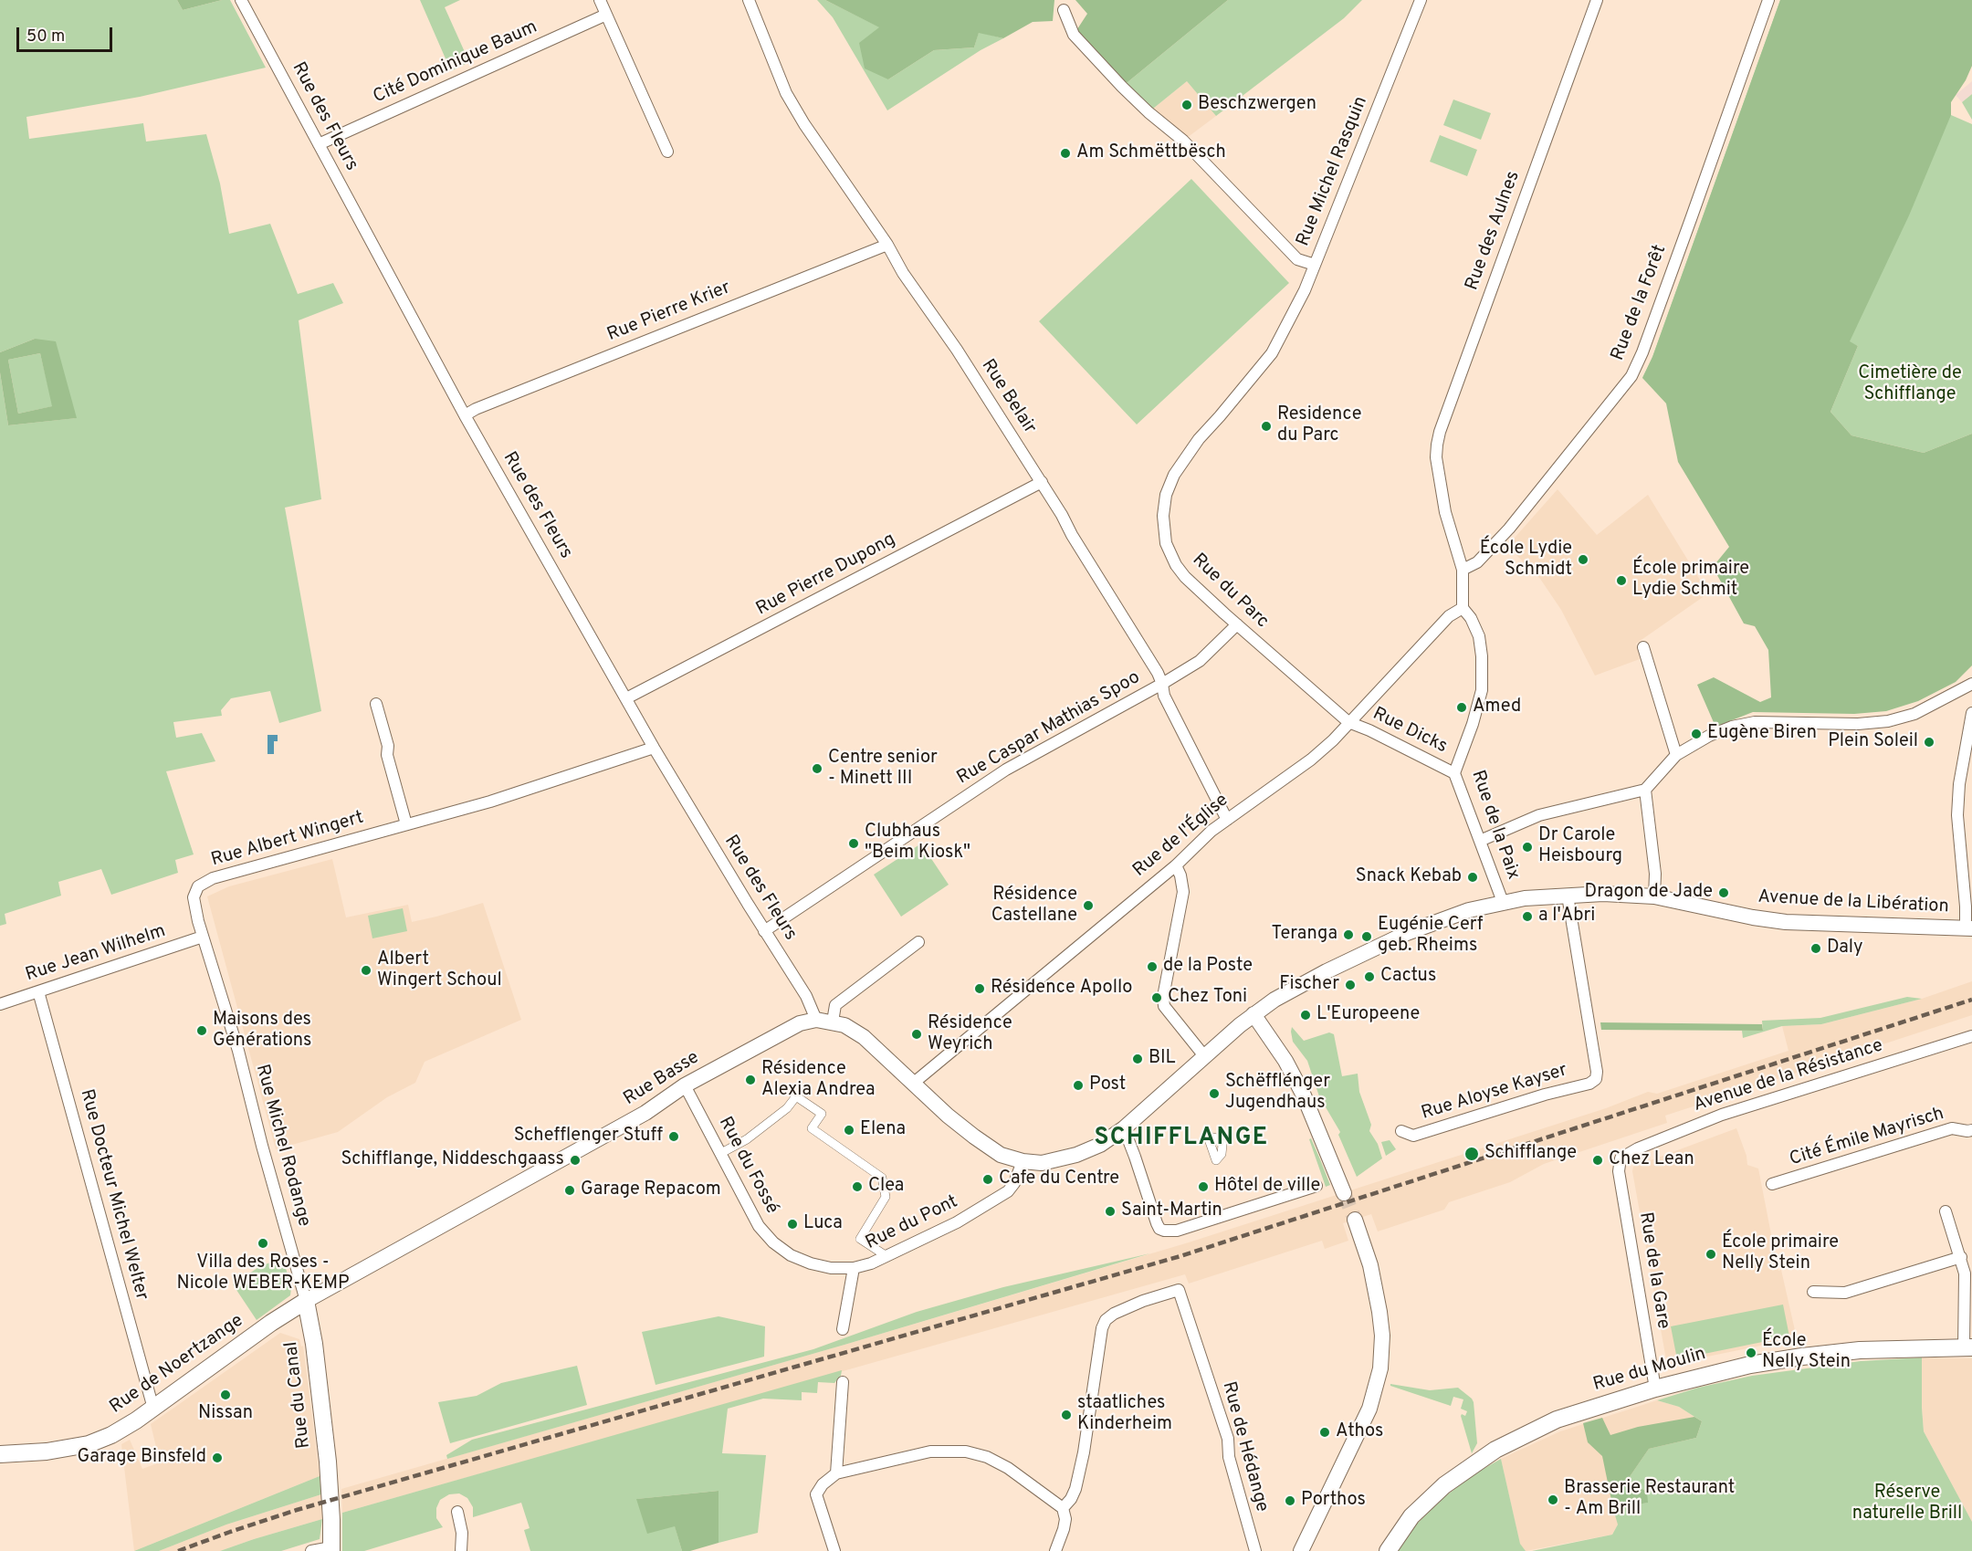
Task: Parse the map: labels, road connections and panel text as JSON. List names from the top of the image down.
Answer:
{
  "streets": {
    "main road": ["Rue de Noertzange", "Rue du Moulin", "Rue du Canal"],
    "street": [
      "Cité Dominique Baum",
      "Rue des Fleurs",
      "Rue Michel Rasquin",
      "Rue des Aulnes",
      "Rue de la Forêt",
      "Rue Pierre Krier",
      "Rue Belair",
      "Rue Pierre Dupong",
      "Rue du Parc",
      "Rue Caspar Mathias Spoo",
      "Rue Dicks",
      "Rue de la Paix",
      "Rue de l'Église",
      "Rue Albert Wingert",
      "Avenue de la Libération",
      "Rue Jean Wilhelm",
      "Avenue de la Résistance",
      "Rue Basse",
      "Rue Aloyse Kayser",
      "Cité Émile Mayrisch",
      "Rue Michel Rodange",
      "Rue du Fossé",
      "Rue Docteur Michel Welter",
      "Rue du Pont",
      "Rue de la Gare",
      "Rue de Hédange"
    ]
  },
  "crossings": [
    ["Cité Dominique Baum", "Rue des Fleurs"],
    ["Rue des Fleurs", "Rue Pierre Krier"],
    ["Rue des Fleurs", "Rue Pierre Dupong"],
    ["Rue des Fleurs", "Rue Caspar Mathias Spoo"],
    ["Rue des Fleurs", "Rue Albert Wingert"],
    ["Rue des Fleurs", "Rue Basse"],
    ["Rue Michel Rasquin", "Rue du Parc"],
    ["Rue des Aulnes", "Rue de la Forêt"],
    ["Rue Pierre Krier", "Rue Belair"],
    ["Rue Belair", "Rue Pierre Dupong"],
    ["Rue Belair", "Rue Caspar Mathias Spoo"],
    ["Rue Belair", "Rue de l'Église"],
    ["Rue du Parc", "Rue Caspar Mathias Spoo"],
    ["Rue du Parc", "Rue Dicks"],
    ["Rue du Parc", "Rue de l'Église"],
    ["Rue Dicks", "Rue de la Paix"],
    ["Rue Dicks", "Rue de l'Église"],
    ["Rue de la Paix", "Rue de l'Église"],
    ["Rue de la Paix", "Avenue de la Libération"],
    ["Rue de l'Église", "Rue Basse"],
    ["Rue Albert Wingert", "Rue Jean Wilhelm"],
    ["Rue Albert Wingert", "Rue Michel Rodange"],
    ["Avenue de la Libération", "Rue Basse"],
    ["Avenue de la Libération", "Rue Aloyse Kayser"],
    ["Avenue de la Libération", "Rue du Pont"],
    ["Rue Jean Wilhelm", "Rue Michel Rodange"],
    ["Rue Jean Wilhelm", "Rue Docteur Michel Welter"],
    ["Avenue de la Résistance", "Rue de la Gare"],
    ["Rue Basse", "Rue Michel Rodange"],
    ["Rue Basse", "Rue du Fossé"],
    ["Rue Basse", "Rue du Pont"],
    ["Rue Basse", "Rue de Noertzange"],
    ["Rue Basse", "Rue du Canal"],
    ["Rue Michel Rodange", "Rue de Noertzange"],
    ["Rue Michel Rodange", "Rue du Canal"],
    ["Rue du Fossé", "Rue du Pont"],
    ["Rue Docteur Michel Welter", "Rue de Noertzange"],
    ["Rue de la Gare", "Rue du Moulin"],
    ["Rue de Noertzange", "Rue du Canal"]
  ],
  "districts": ["SCHIFFLANGE"],
  "parks": ["Cimetière de Schifflange", "Réserve naturelle Brill"],
  "places": [
    "Beschzwergen",
    "Am Schmëttbësch",
    "Residence du Parc",
    "École Lydie Schmidt",
    "École primaire Lydie Schmit",
    "Amed",
    "Eugène Biren",
    "Plein Soleil",
    "Centre senior - Minett III",
    "Clubhaus \"Beim Kiosk\"",
    "Dr Carole Heisbourg",
    "Snack Kebab",
    "Dragon de Jade",
    "Résidence Castellane",
    "a l'Abri",
    "Teranga",
    "Eugénie Cerf geb. Rheims",
    "Daly",
    "de la Poste",
    "Albert Wingert Schoul",
    "Cactus",
    "Fischer",
    "Résidence Apollo",
    "Chez Toni",
    "L'Europeene",
    "Maisons des Générations",
    "Résidence Weyrich",
    "BIL",
    "Résidence Alexia Andrea",
    "Post",
    "Schëfflénger Jugendhaus",
    "Elena",
    "Schefflenger Stuff",
    "Schifflange",
    "Schifflange, Niddeschgaass",
    "Chez Lean",
    "Cafe du Centre",
    "Clea",
    "Hôtel de ville",
    "Garage Repacom",
    "Saint-Martin",
    "Luca",
    "Villa des Roses - Nicole WEBER-KEMP",
    "École primaire Nelly Stein",
    "École Nelly Stein",
    "Nissan",
    "staatliches Kinderheim",
    "Athos",
    "Garage Binsfeld",
    "Brasserie Restaurant - Am Brill",
    "Porthos"
  ],
  "scale_bar": "50 m"
}
